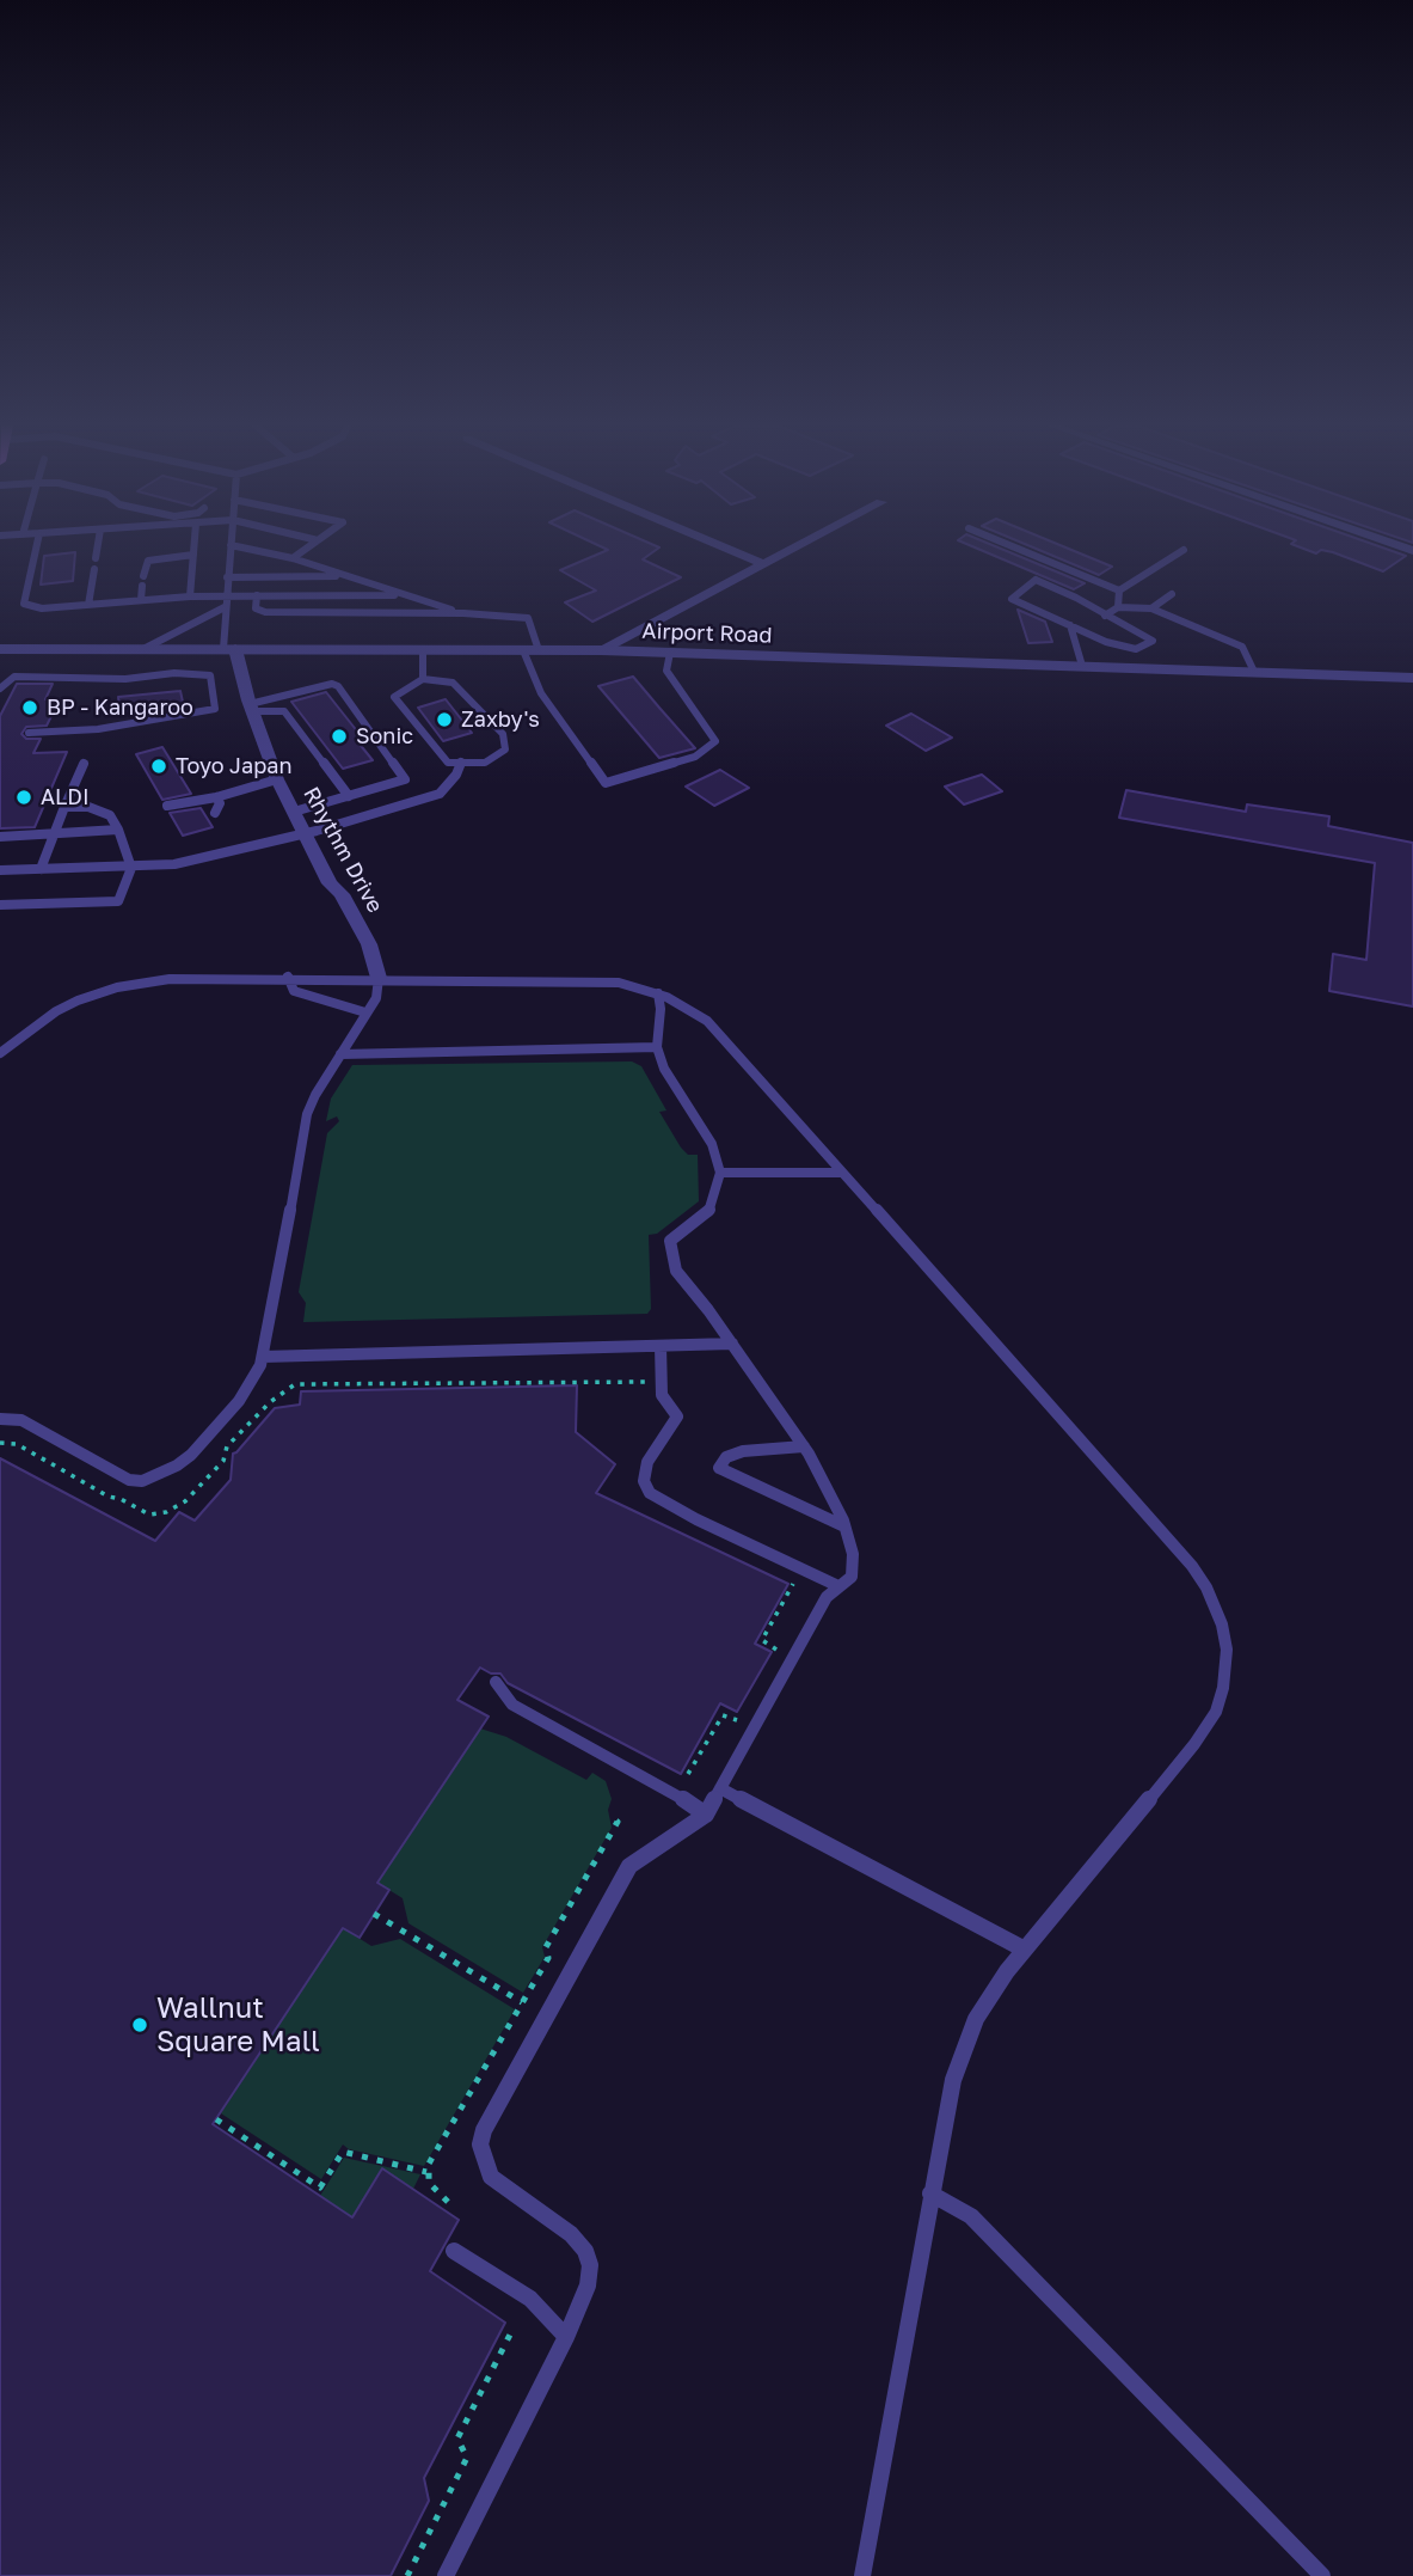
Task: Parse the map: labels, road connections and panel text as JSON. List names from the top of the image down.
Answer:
{
  "streets": {
    "street": ["Airport Road", "Rhythm Drive"]
  },
  "crossings": [
    ["Airport Road", "Rhythm Drive"]
  ],
  "places": [
    "BP - Kangaroo",
    "Zaxby's",
    "Sonic",
    "Toyo Japan",
    "ALDI",
    "Wallnut Square Mall"
  ]
}
